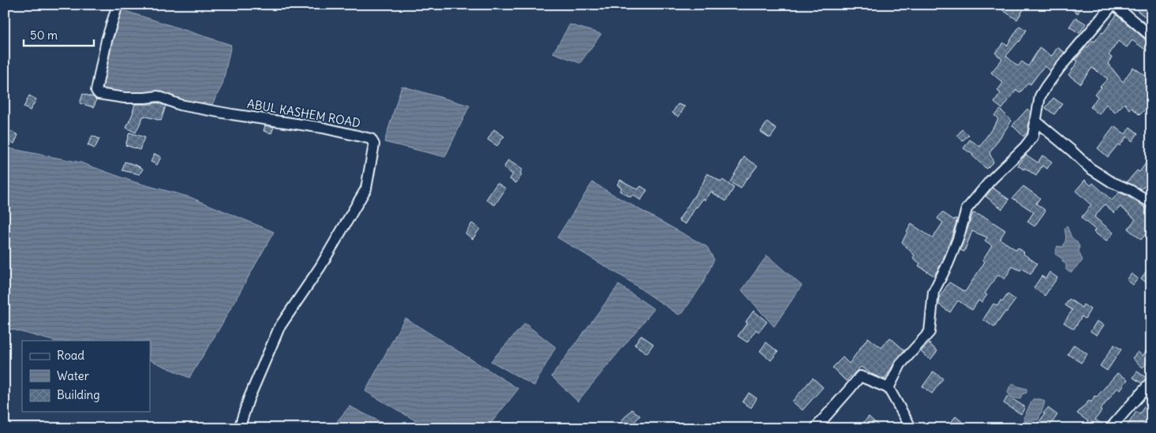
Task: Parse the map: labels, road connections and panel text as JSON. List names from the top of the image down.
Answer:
{
  "streets": {
    "street": ["ABUL KASHEM ROAD"]
  },
  "legend": ["Road", "Water", "Building"],
  "scale_bar": "50 m"
}
